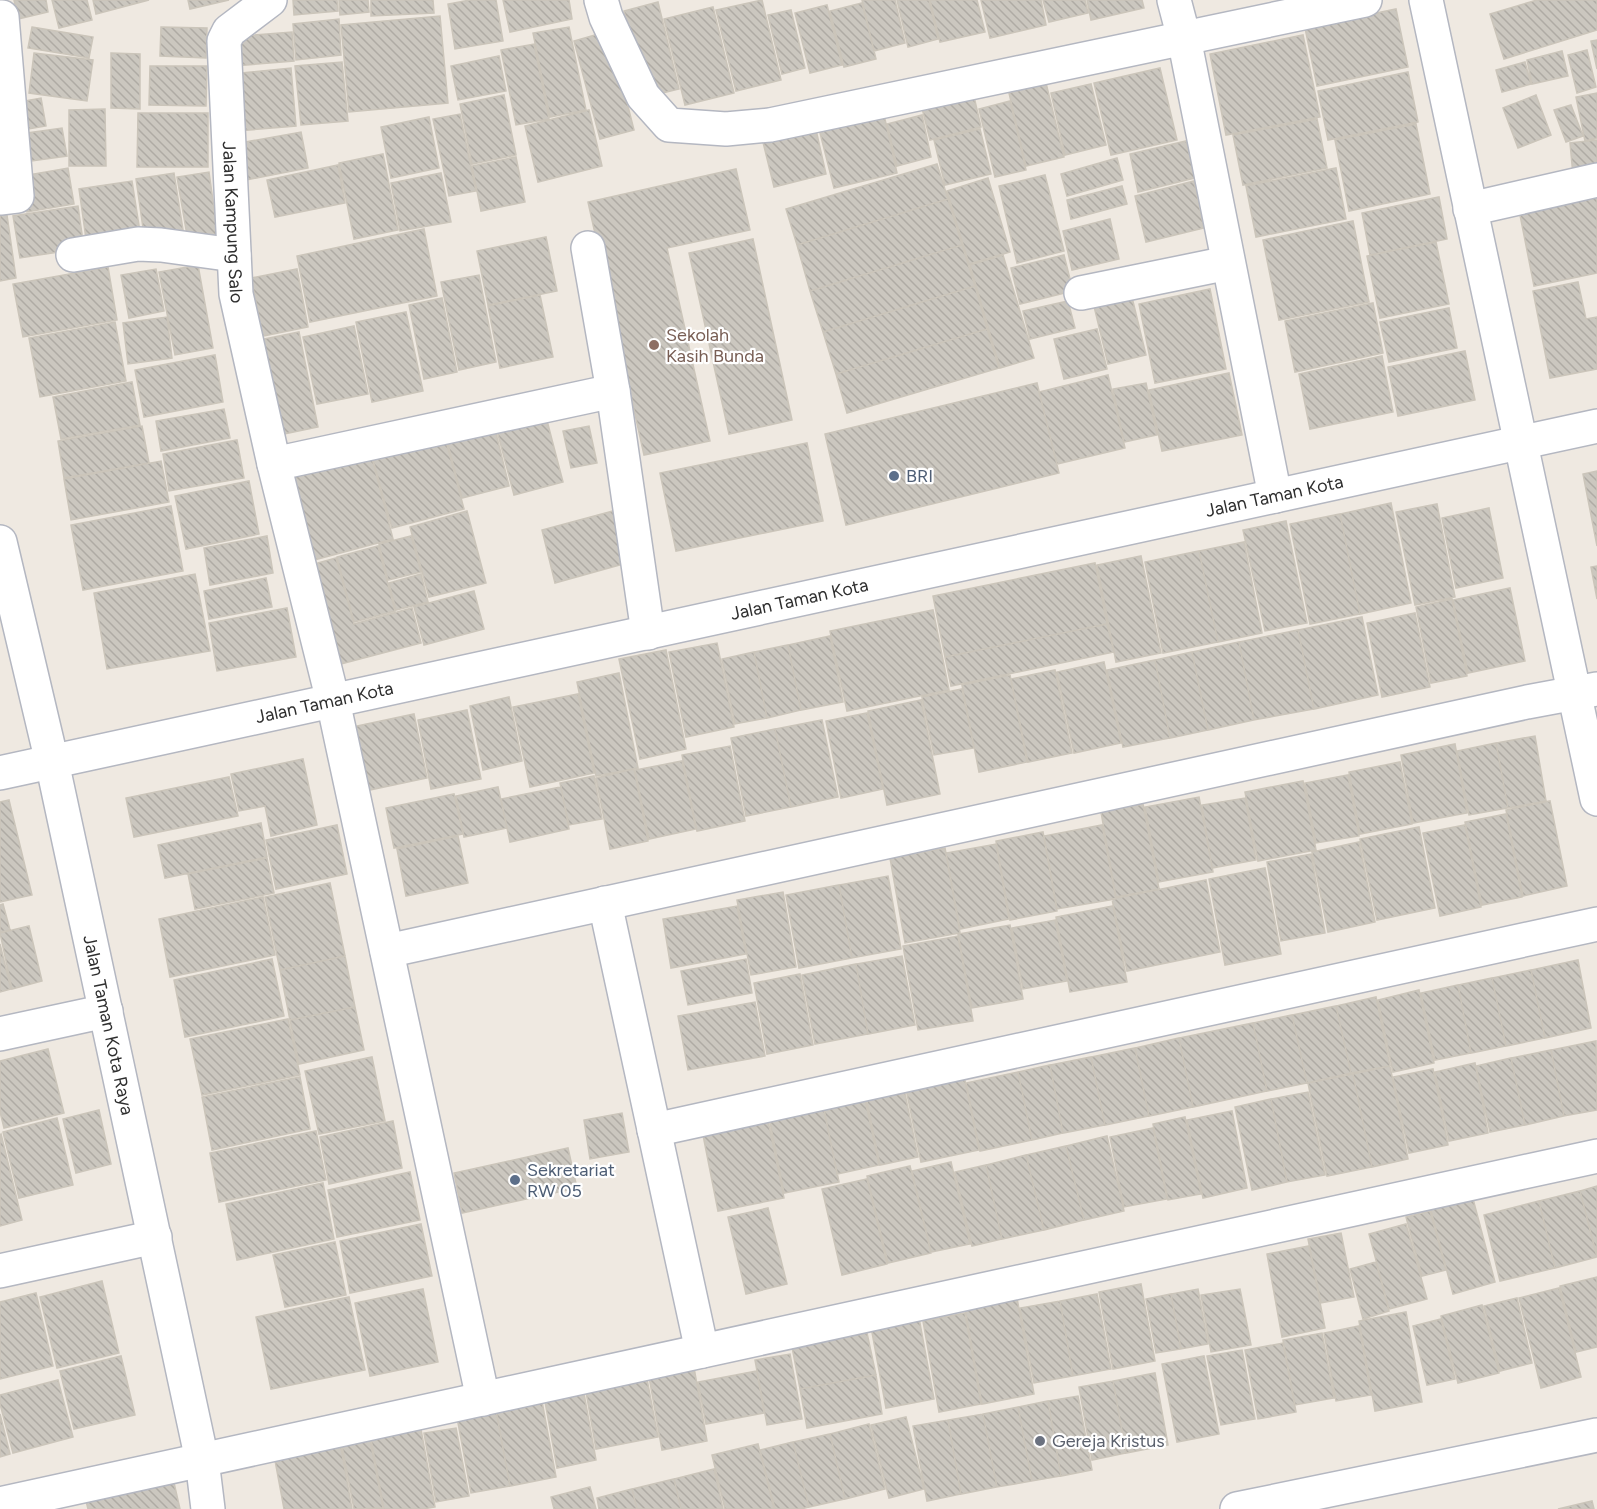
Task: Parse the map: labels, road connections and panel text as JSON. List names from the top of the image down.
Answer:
{
  "streets": {
    "street": ["Jalan Kampung Salo", "Jalan Taman Kota", "Jalan Taman Kota Raya"]
  },
  "crossings": [
    ["Jalan Kampung Salo", "Jalan Taman Kota"],
    ["Jalan Taman Kota", "Jalan Taman Kota Raya"]
  ],
  "places": [
    "Sekolah Kasih Bunda",
    "BRI",
    "Sekretariat RW 05",
    "Gereja Kristus"
  ]
}
